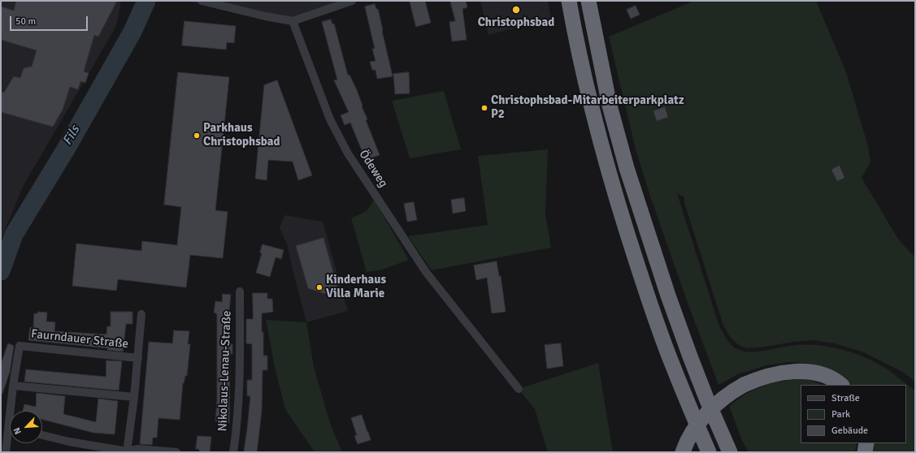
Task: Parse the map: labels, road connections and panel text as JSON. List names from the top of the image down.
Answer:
{
  "streets": {
    "street": ["Ödeweg", "Faurndauer Straße", "Nikolaus-Lenau-Straße"]
  },
  "water": ["Fils"],
  "places": [
    "Christophsbad",
    "Christophsbad-Mitarbeiterparkplatz P2",
    "Parkhaus Christophsbad",
    "Kinderhaus Villa Marie"
  ],
  "legend": ["Straße", "Park", "Gebäude"],
  "scale_bar": "50 m",
  "north": "bottom left"
}
